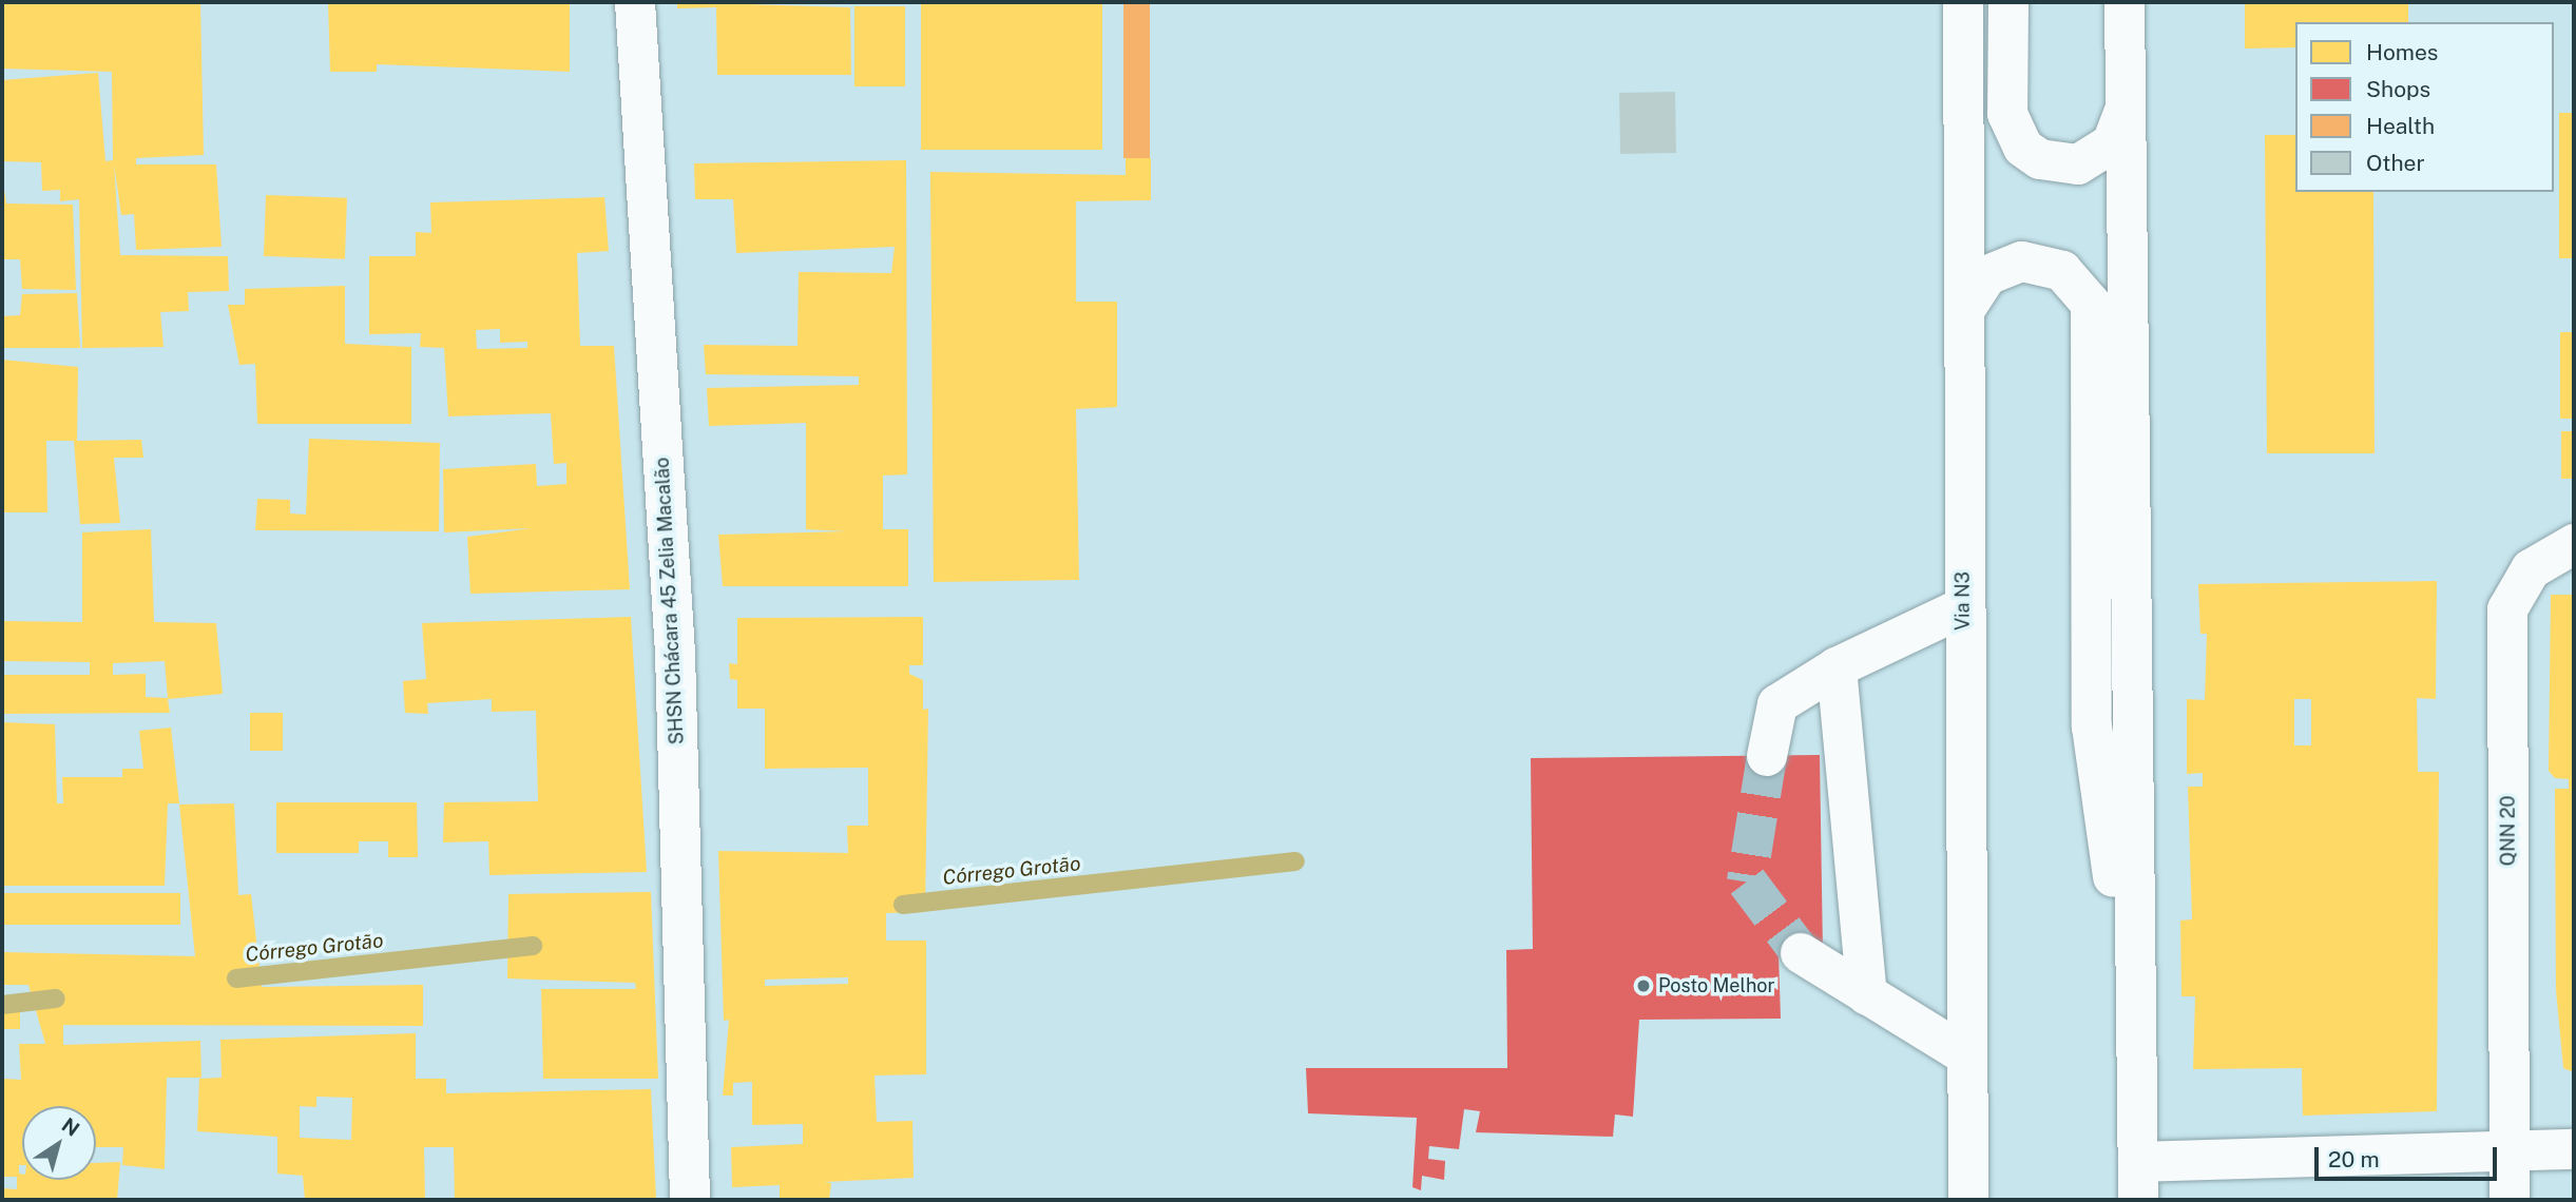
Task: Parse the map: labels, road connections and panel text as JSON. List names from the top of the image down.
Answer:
{
  "streets": {
    "main road": ["SHSN Chácara 45 Zelia Macalão", "Via N3", "QNN 20"]
  },
  "water": ["Córrego Grotão"],
  "places": ["Posto Melhor"],
  "legend": [
    "Homes",
    "Shops",
    "Health",
    "Other"
  ],
  "scale_bar": "20 m",
  "north": "top right"
}
